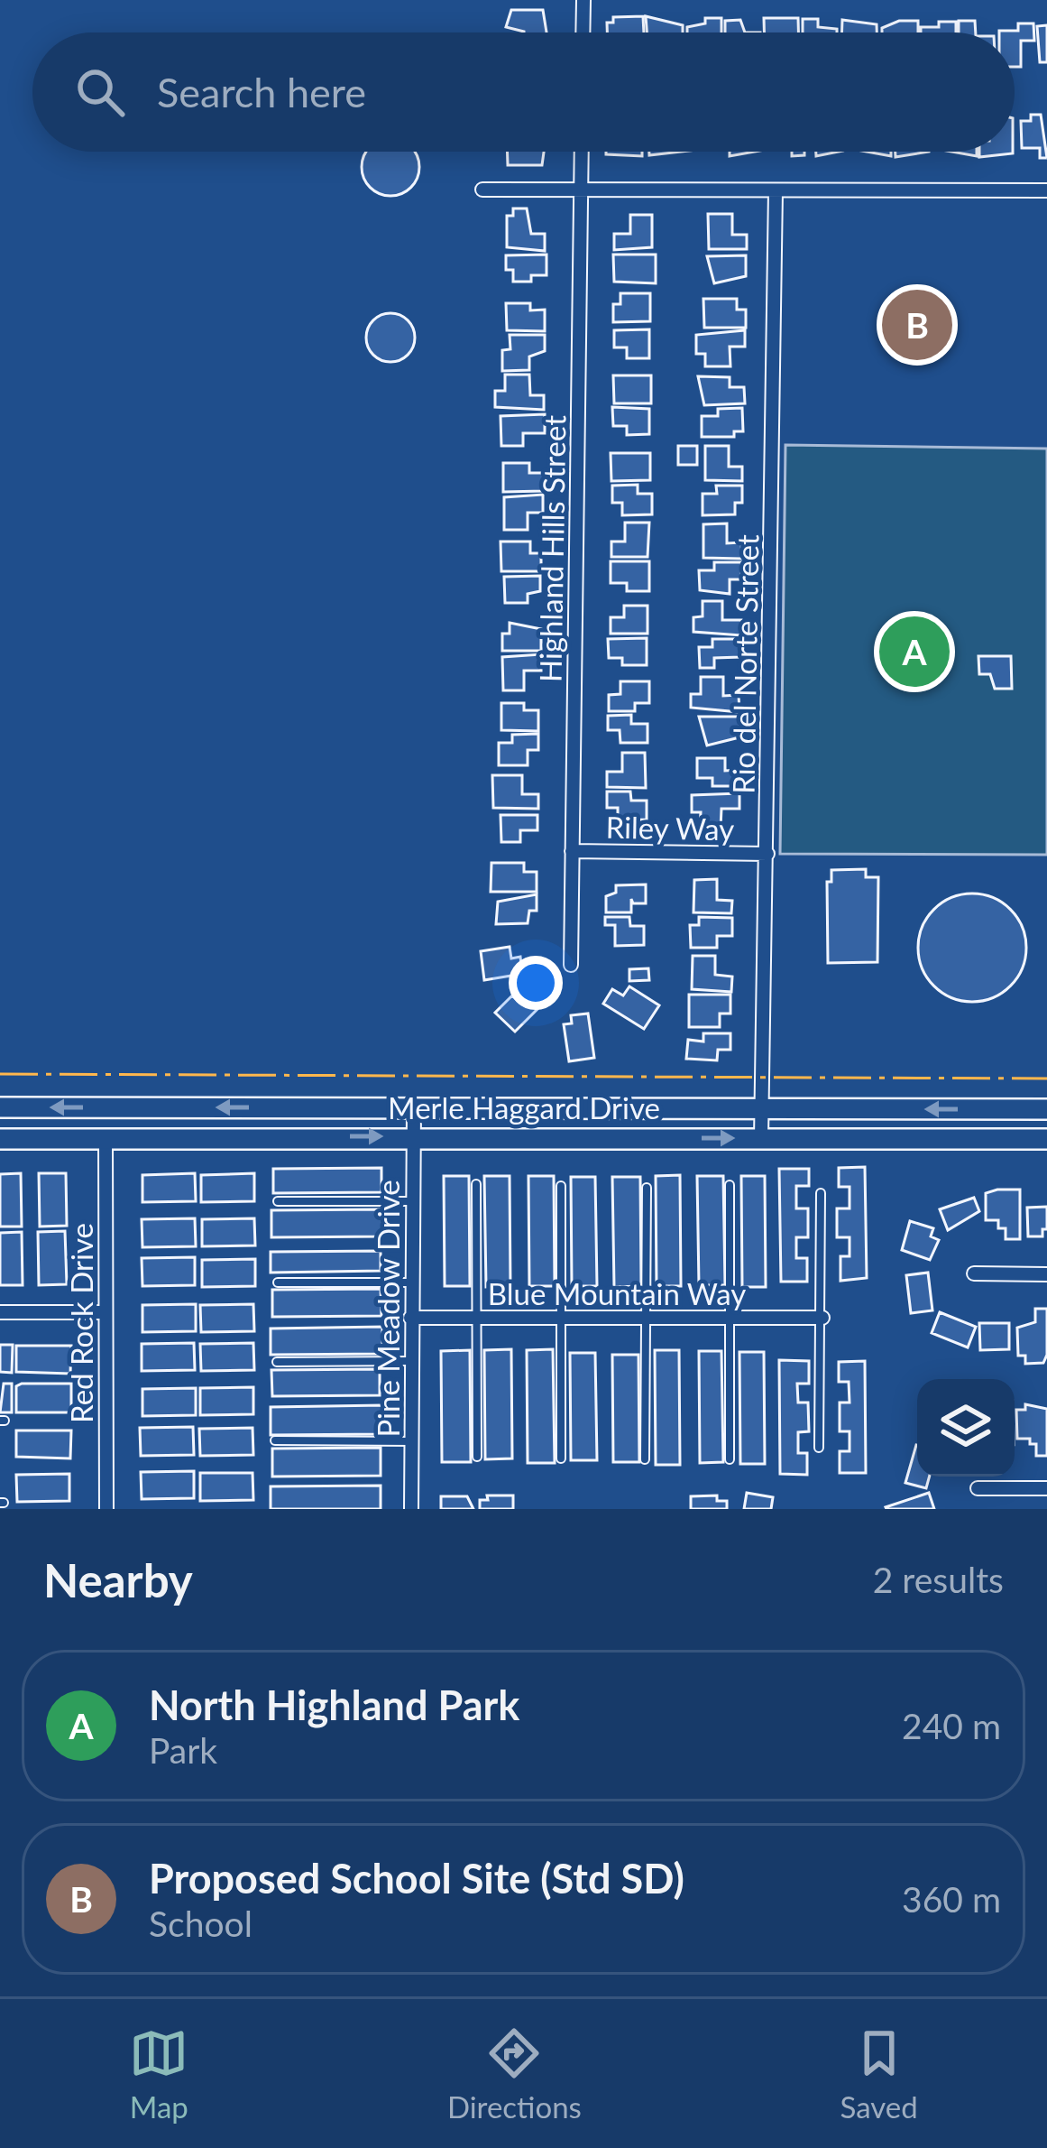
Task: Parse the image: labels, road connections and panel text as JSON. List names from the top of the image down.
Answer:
{
  "streets": {
    "main road": ["Merle Haggard Drive"],
    "street": [
      "Highland Hills Street",
      "Rio del Norte Street",
      "Riley Way",
      "Blue Mountain Way",
      "Pine Meadow Drive",
      "Red Rock Drive"
    ]
  },
  "crossings": [
    ["Highland Hills Street", "Riley Way"],
    ["Rio del Norte Street", "Riley Way"],
    ["Rio del Norte Street", "Merle Haggard Drive"],
    ["Merle Haggard Drive", "Pine Meadow Drive"],
    ["Merle Haggard Drive", "Red Rock Drive"],
    ["Blue Mountain Way", "Pine Meadow Drive"]
  ],
  "page": {
    "search": "Search here",
    "pins": ["B", "A"],
    "heading": ["Nearby", "2 results"],
    "list": [
      {
        "mark": "A",
        "name": "North Highland Park",
        "note": "Park",
        "value": "240 m"
      },
      {
        "mark": "B",
        "name": "Proposed School Site (Std SD)",
        "note": "School",
        "value": "360 m"
      }
    ],
    "nav": ["Map", "Directions", "Saved"]
  }
}
